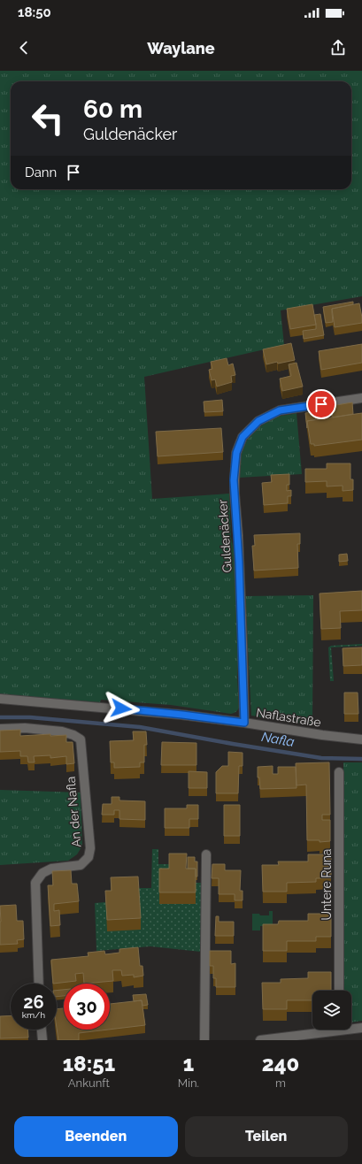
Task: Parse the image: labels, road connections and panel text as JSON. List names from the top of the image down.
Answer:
{
  "streets": {
    "street": [
      "Guldenäcker",
      "Naflastraße",
      "An der Nafla",
      "Untere Runa"
    ]
  },
  "crossings": [
    ["Guldenäcker", "Naflastraße"]
  ],
  "water": ["Nafla"],
  "page": {
    "status": "18:50",
    "header": "Waylane",
    "turn": ["60 m", "Guldenäcker"],
    "then": "Dann",
    "speed": "26 km/h",
    "limit": "30",
    "eta": [
      "18:51",
      "Ankunft",
      "1",
      "Min.",
      "240",
      "m"
    ],
    "buttons": ["Beenden", "Teilen"]
  }
}
